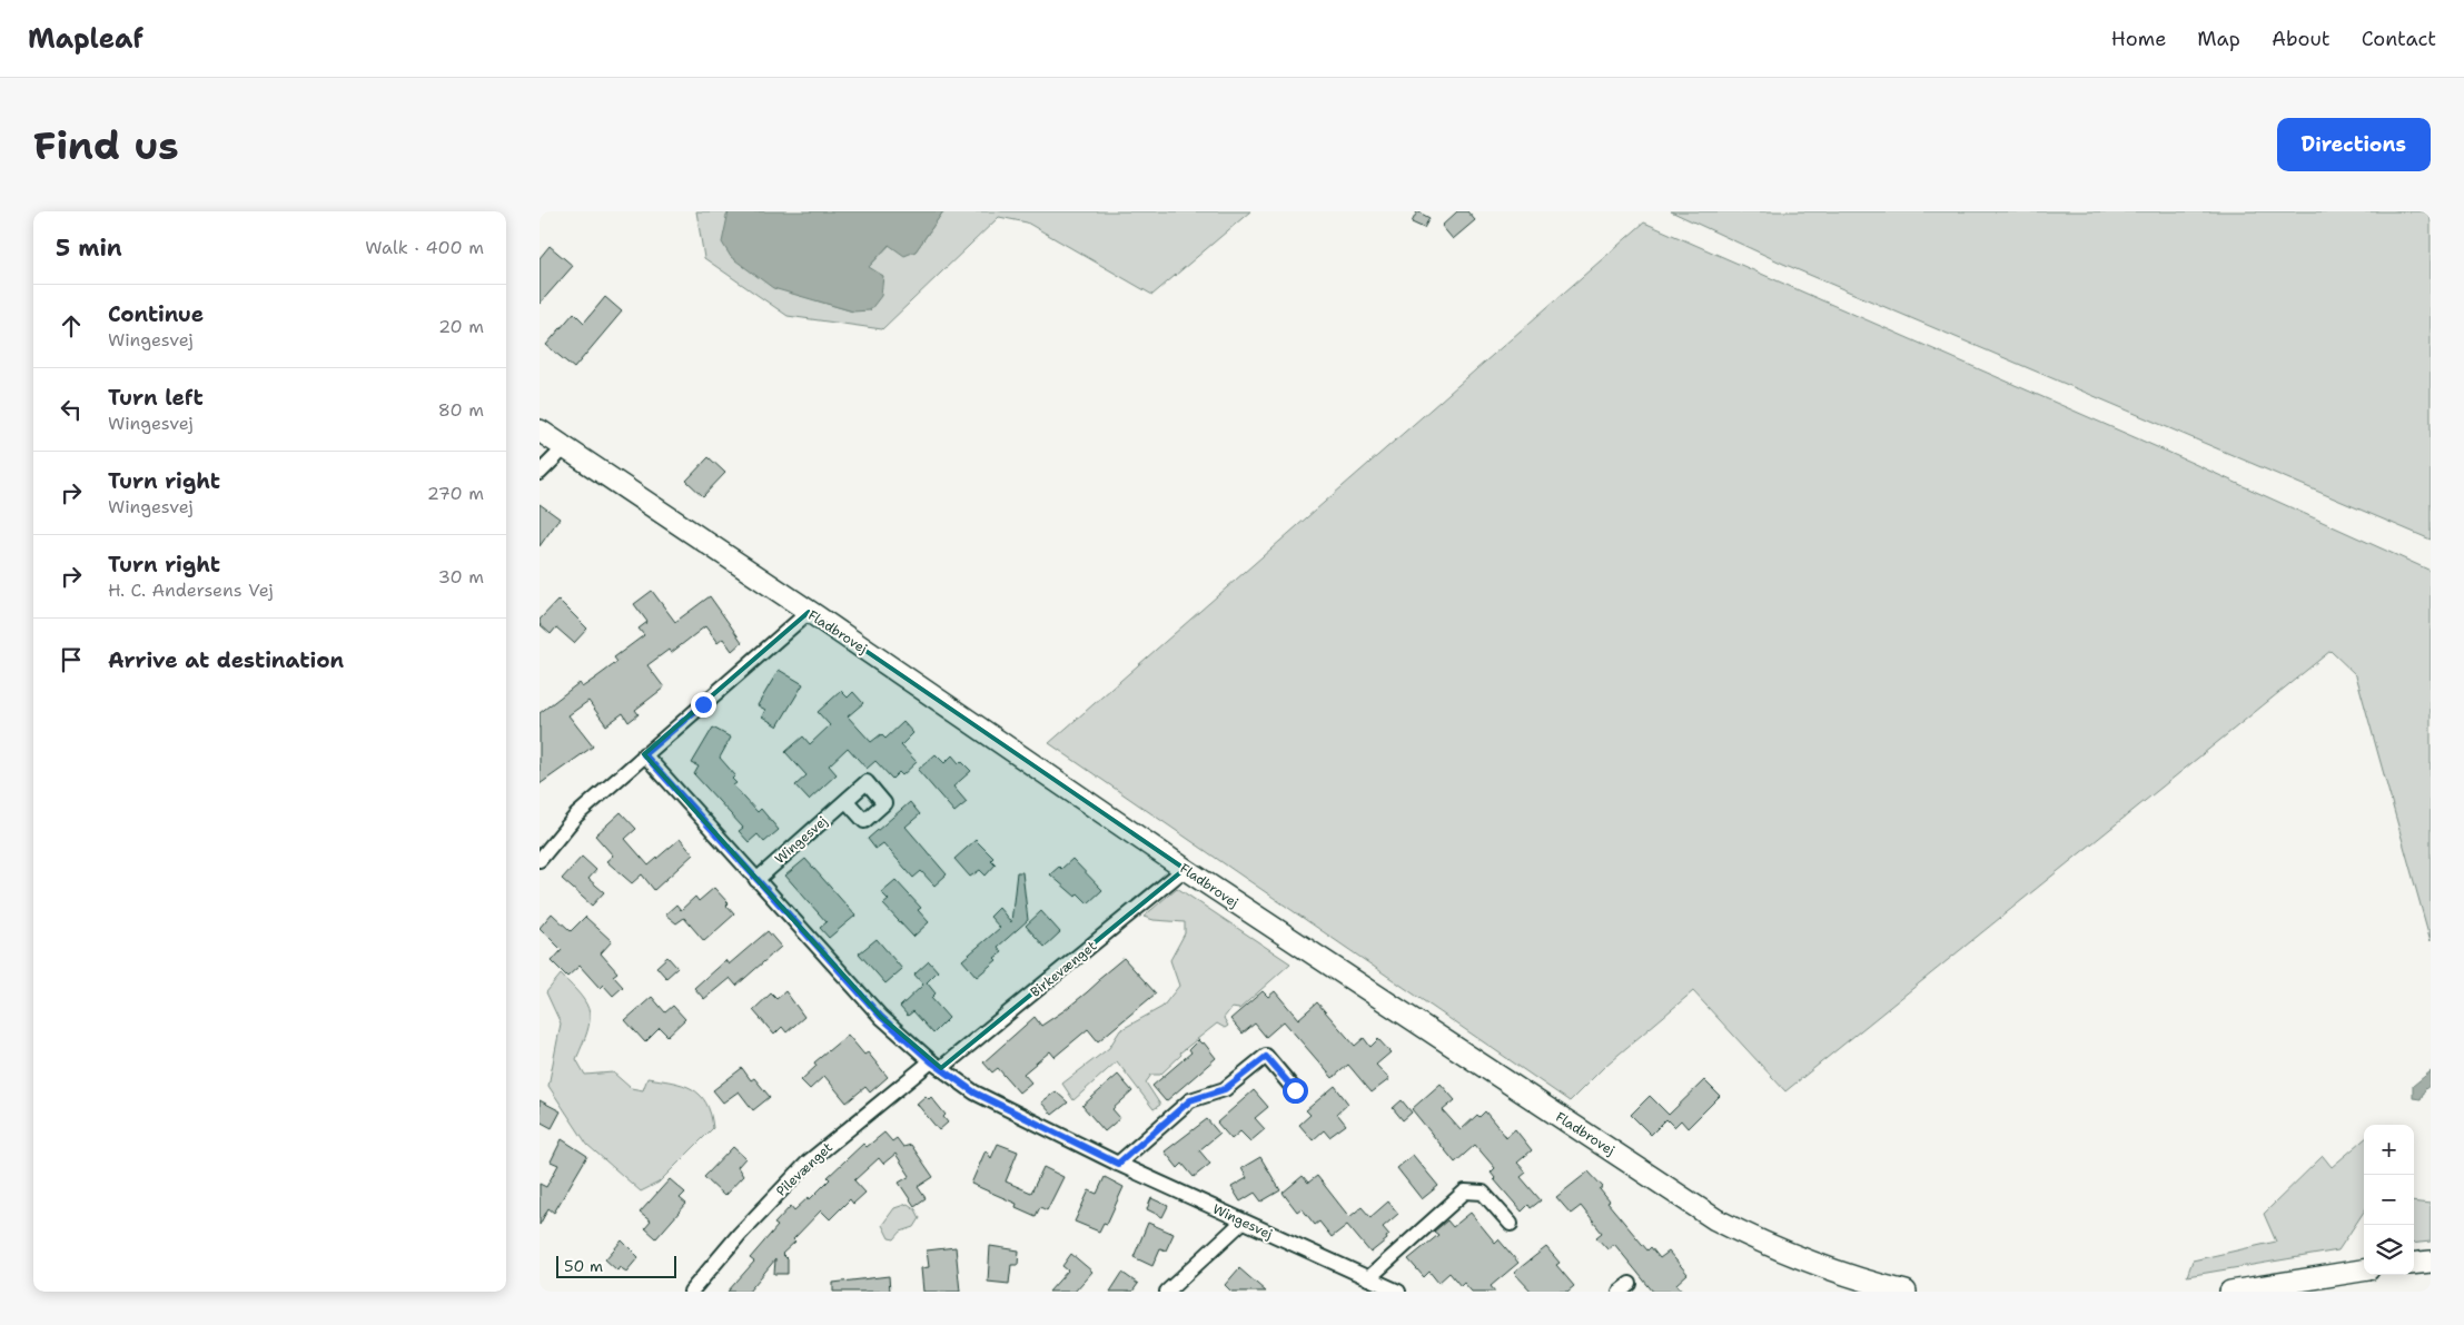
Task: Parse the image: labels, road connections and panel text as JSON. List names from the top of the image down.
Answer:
{
  "streets": {
    "main road": ["Fladbrovej"],
    "street": ["Wingesvej", "Birkevænget", "Pilevænget"]
  },
  "crossings": [
    ["Fladbrovej", "Birkevænget"],
    ["Wingesvej", "Birkevænget"],
    ["Wingesvej", "Pilevænget"],
    ["Birkevænget", "Pilevænget"]
  ],
  "scale_bar": "50 m",
  "page": {
    "header": "Mapleaf",
    "nav": [
      "Home",
      "Map",
      "About",
      "Contact"
    ],
    "buttons": "Directions",
    "title": "Find us",
    "heading": ["5 min", "Walk · 400 m"],
    "list": [
      ["Continue", "Wingesvej", "20 m"],
      ["Turn left", "Wingesvej", "80 m"],
      ["Turn right", "Wingesvej", "270 m"],
      ["Turn right", "H. C. Andersens Vej", "30 m"],
      "Arrive at destination"
    ],
    "map_buttons": ["+", "−"],
    "scale": "50 m"
  }
}
